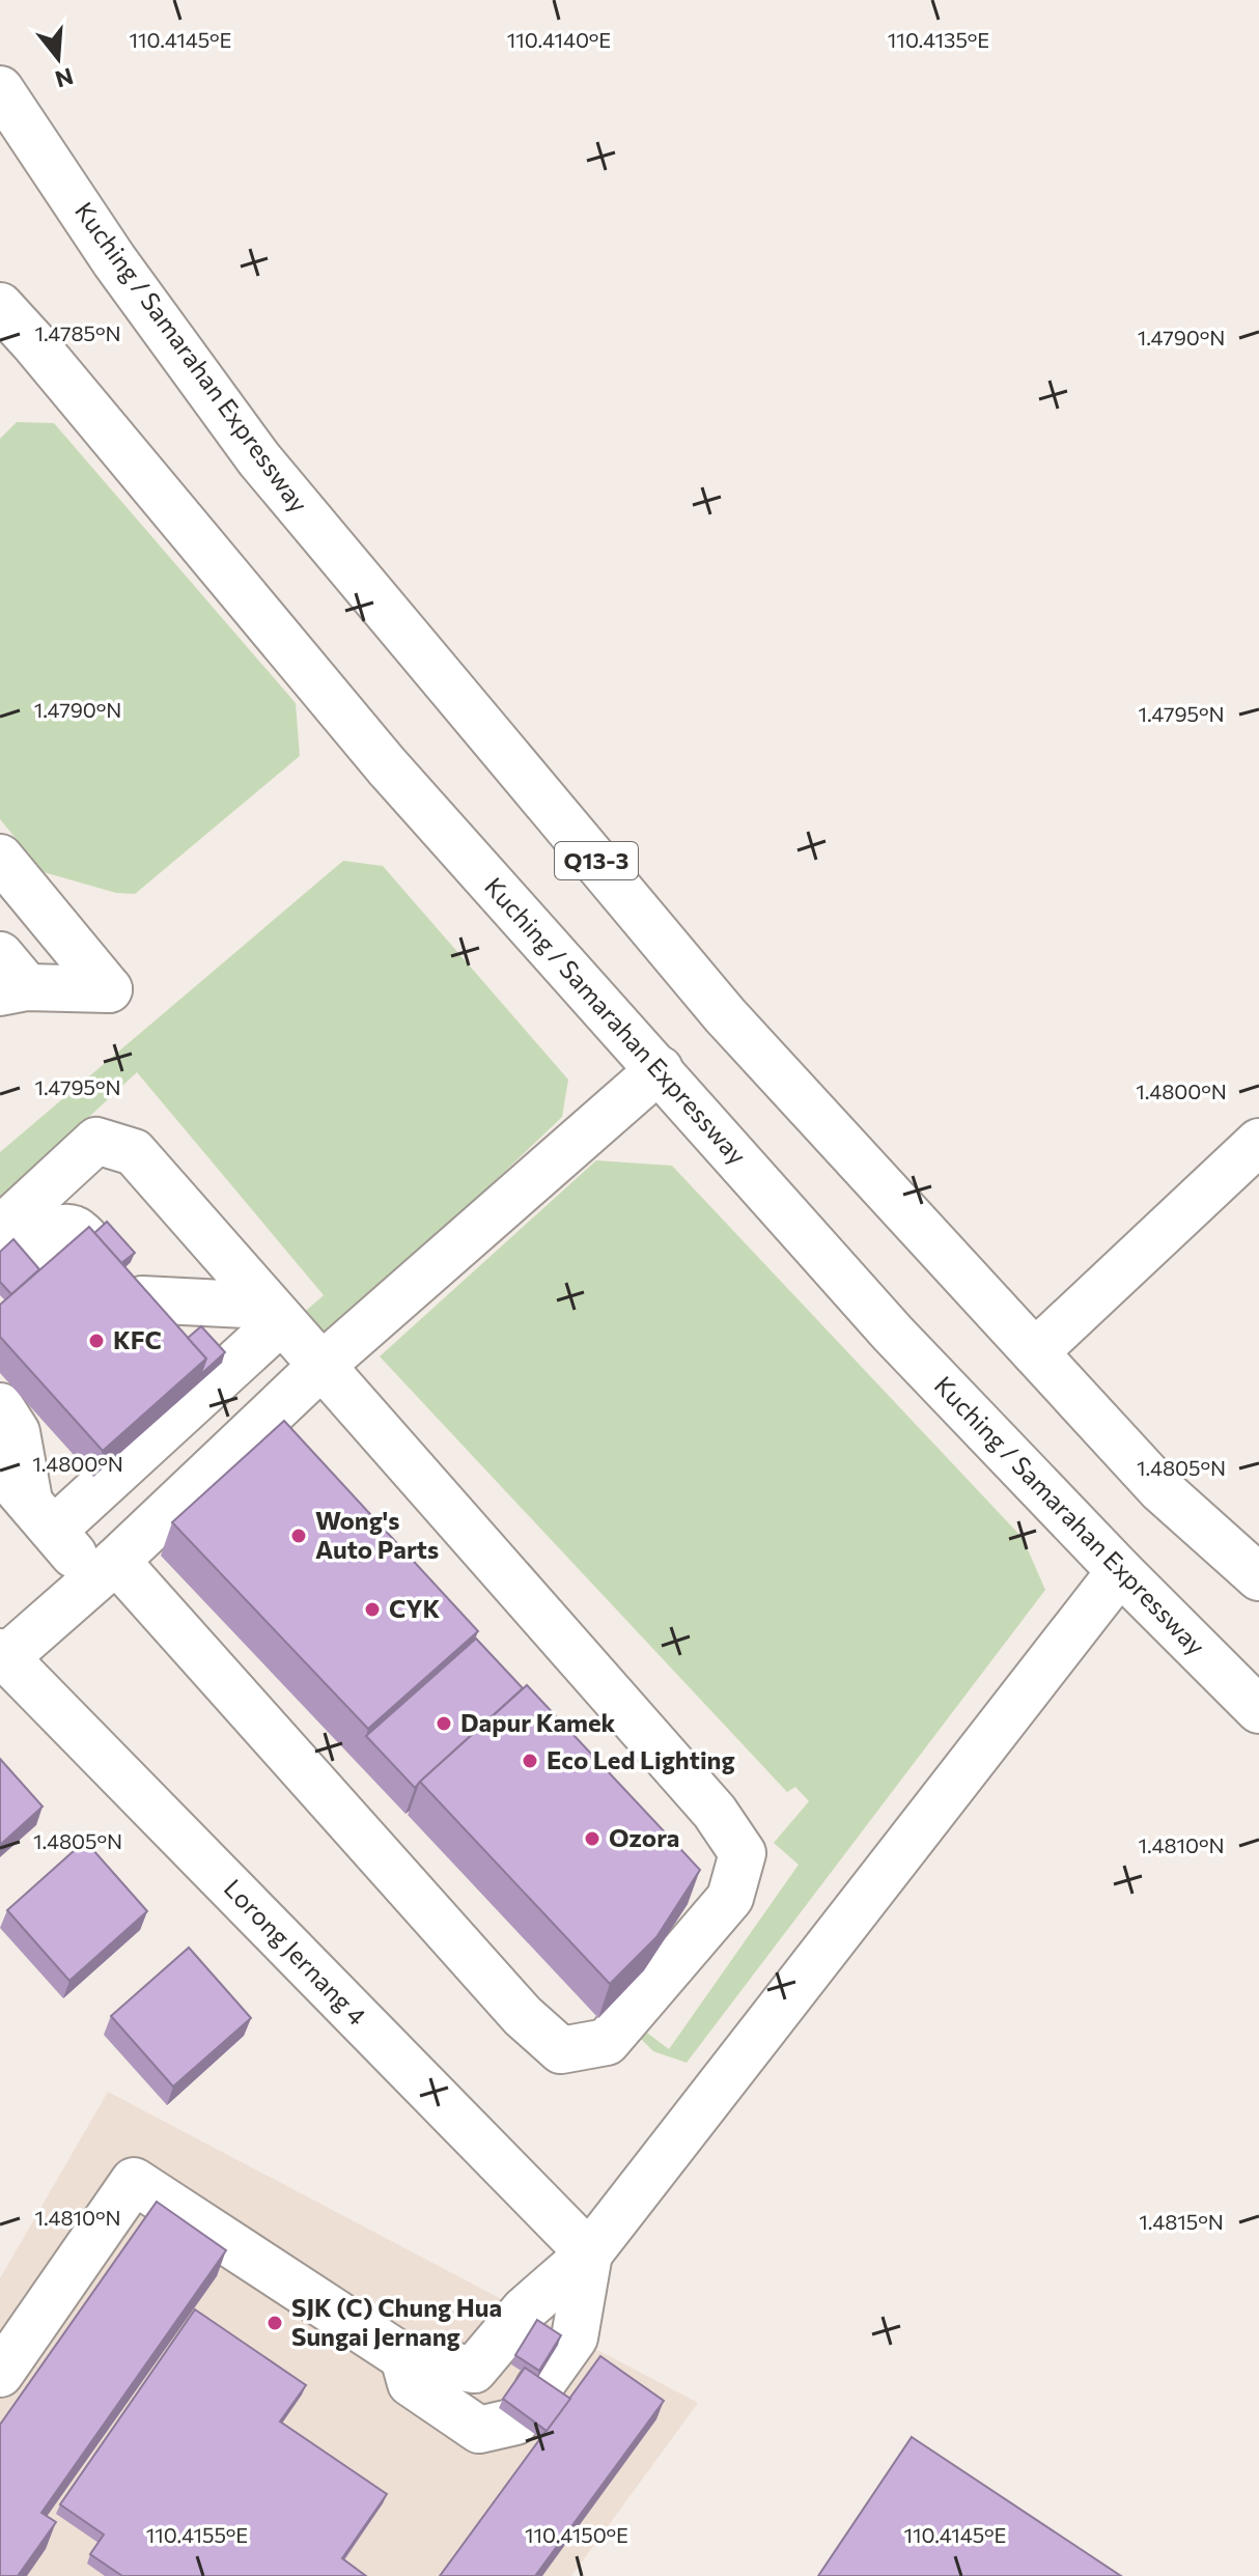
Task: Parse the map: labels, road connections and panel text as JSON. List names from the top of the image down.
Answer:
{
  "streets": {
    "main road": ["Kuching / Samarahan Expressway", "Q13-3", "Lorong Jernang 4"]
  },
  "places": [
    "KFC",
    "Wong's Auto Parts",
    "CYK",
    "Dapur Kamek",
    "Eco Led Lighting",
    "Ozora",
    "SJK (C) Chung Hua Sungai Jernang"
  ],
  "north": "bottom",
  "coordinates": [
    "110.4145°E",
    "110.4140°E",
    "110.4135°E",
    "1.4785°N",
    "1.4790°N",
    "1.4795°N",
    "1.4800°N",
    "1.4805°N",
    "1.4810°N",
    "1.4815°N",
    "110.4155°E",
    "110.4150°E"
  ]
}
